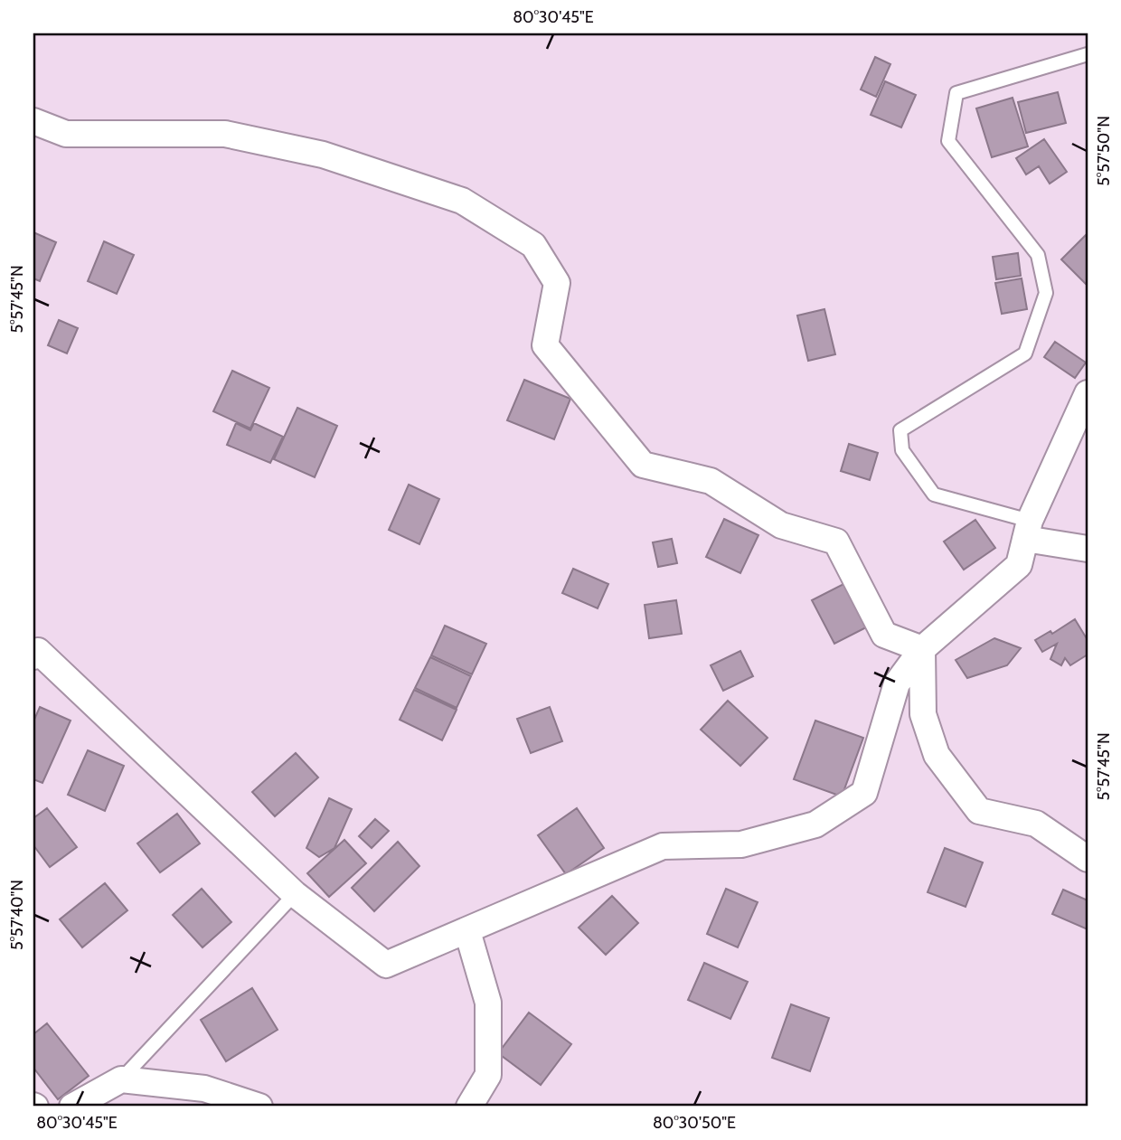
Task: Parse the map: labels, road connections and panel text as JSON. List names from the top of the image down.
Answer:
{
  "coordinates": [
    "80°30'45\"E",
    "5°57'50\"N",
    "5°57'45\"N",
    "5°57'40\"N",
    "80°30'50\"E"
  ]
}
